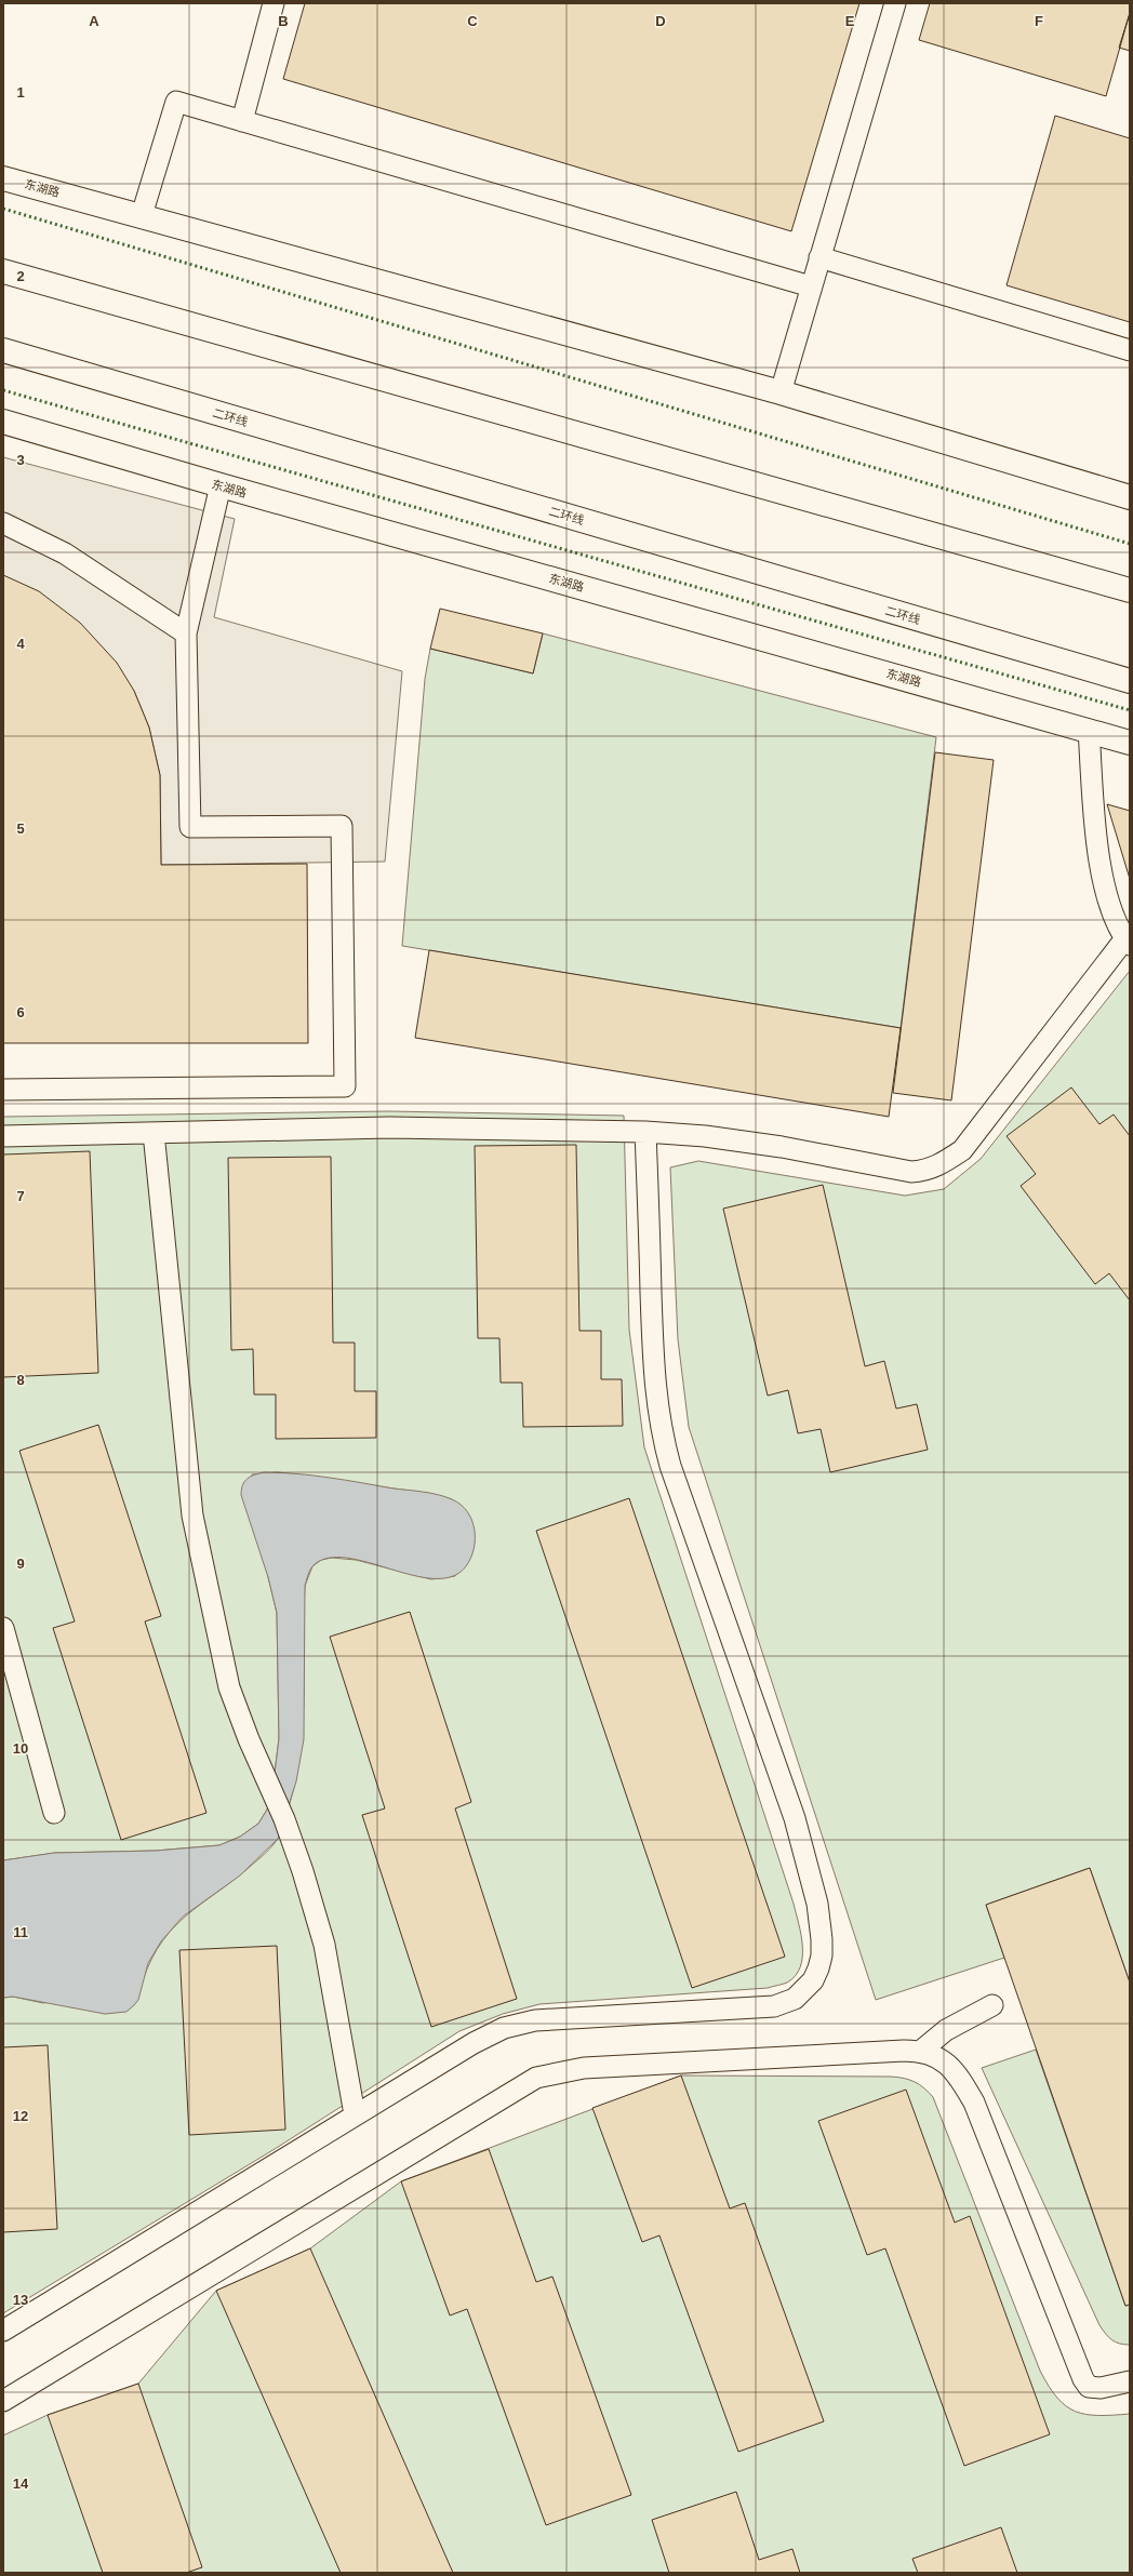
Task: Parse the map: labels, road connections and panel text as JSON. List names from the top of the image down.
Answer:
{
  "streets": {
    "main road": ["东湖路", "二环线"]
  },
  "grid": {
    "columns": [
      "A",
      "B",
      "C",
      "D",
      "E",
      "F"
    ],
    "rows": [
      "1",
      "2",
      "3",
      "4",
      "5",
      "6",
      "7",
      "8",
      "9",
      "10",
      "11",
      "12",
      "13",
      "14"
    ]
  }
}
